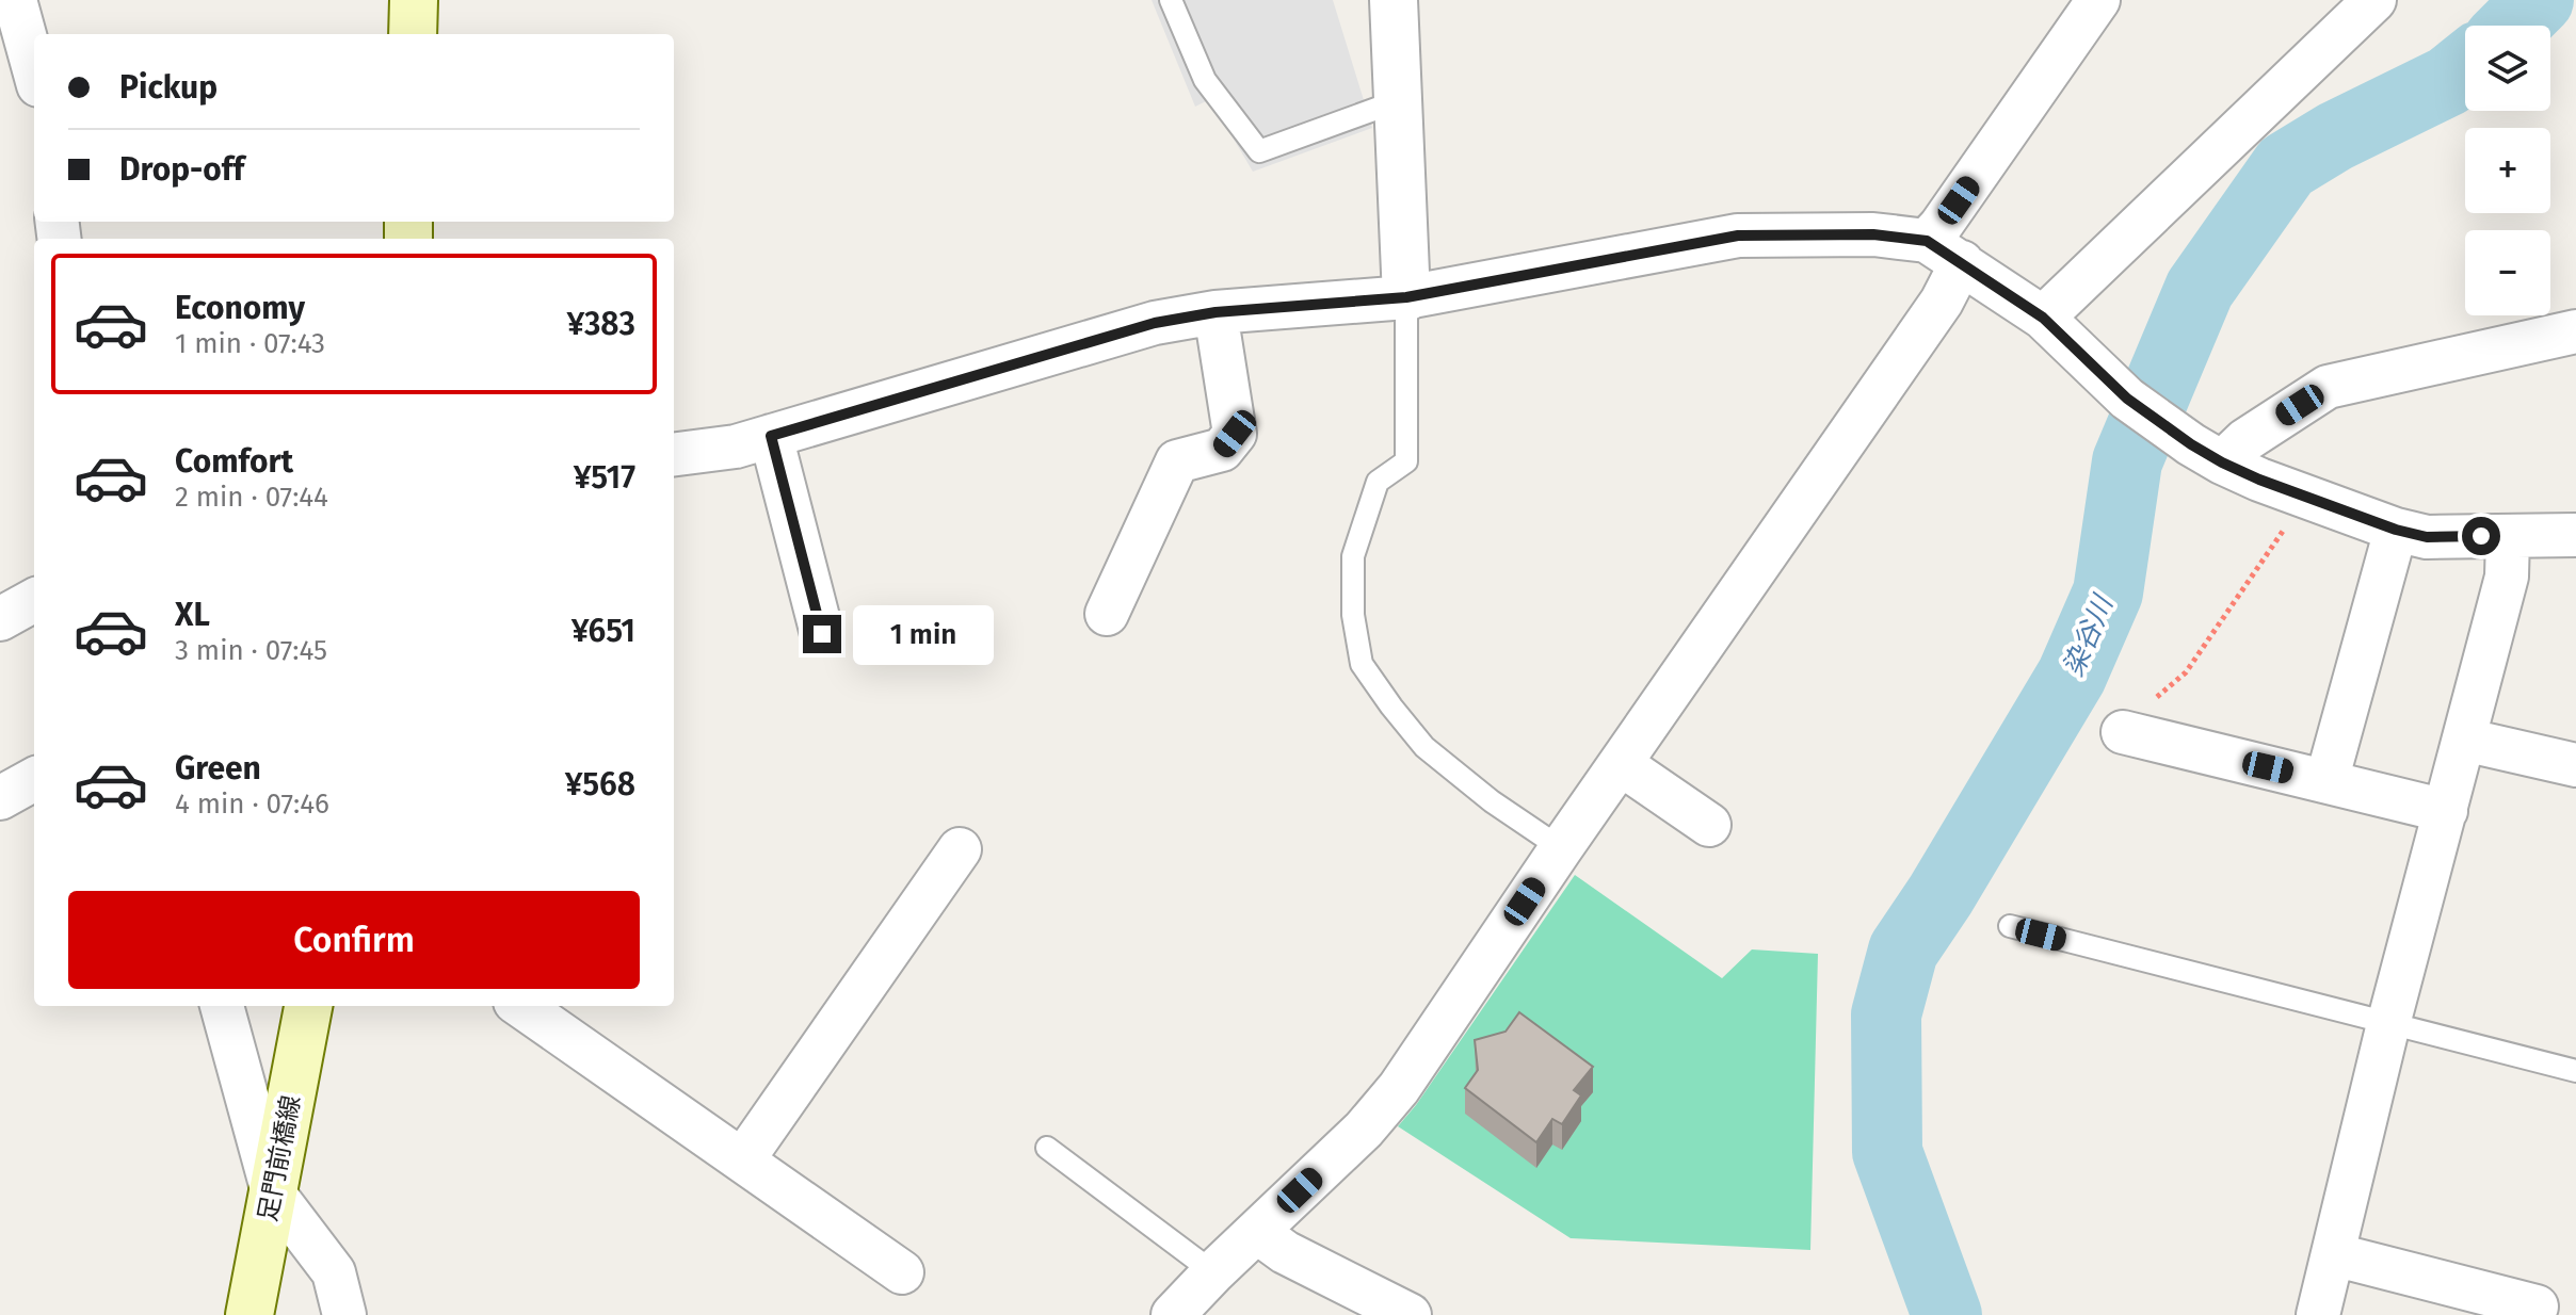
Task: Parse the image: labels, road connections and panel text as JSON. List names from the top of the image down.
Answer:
{
  "streets": {
    "main road": ["足門前橋線"]
  },
  "water": ["染谷川"],
  "page": {
    "map_buttons": ["+", "−"],
    "banner": ["Pickup", "Drop-off"],
    "list": [
      {
        "name": "Economy",
        "note": "1 min · 07:43",
        "value": "¥383"
      },
      {
        "name": "Comfort",
        "note": "2 min · 07:44",
        "value": "¥517"
      },
      {
        "name": "XL",
        "note": "3 min · 07:45",
        "value": "¥651"
      },
      {
        "name": "Green",
        "note": "4 min · 07:46",
        "value": "¥568"
      }
    ],
    "bubble": "1 min",
    "buttons": "Confirm"
  }
}
